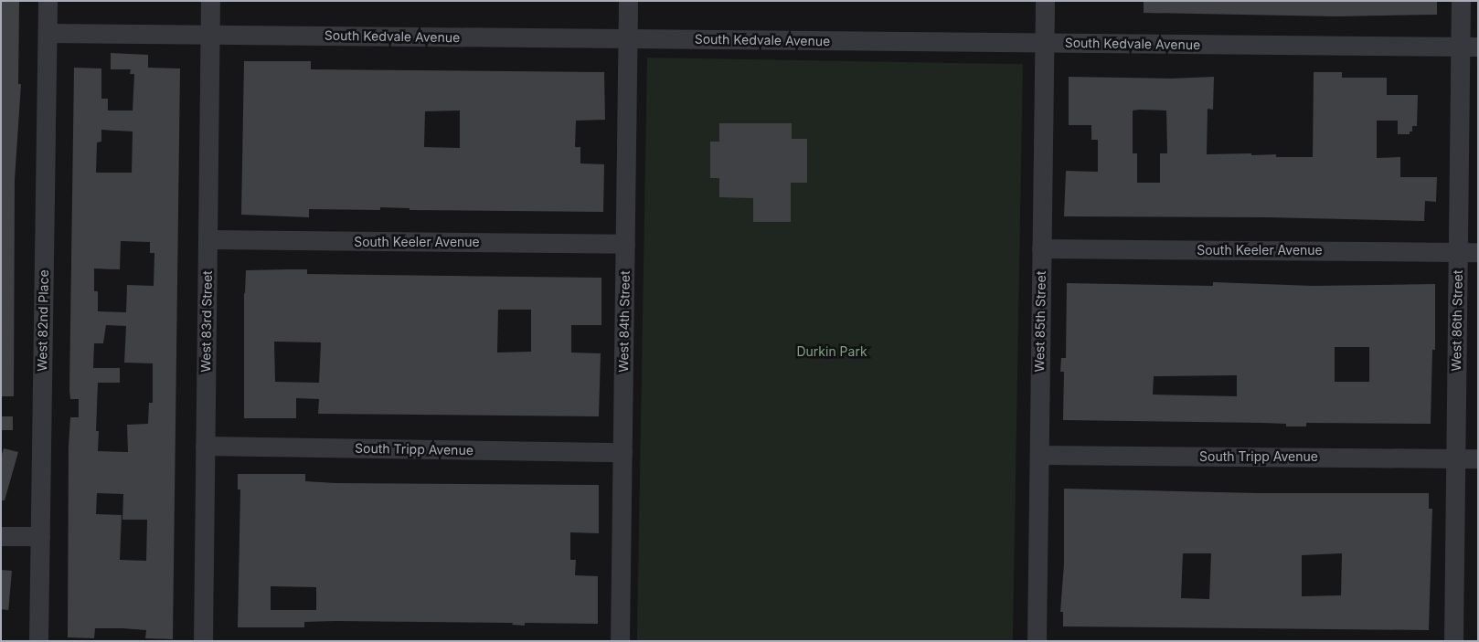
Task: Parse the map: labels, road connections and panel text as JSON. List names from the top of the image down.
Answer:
{
  "streets": {
    "street": [
      "South Kedvale Avenue",
      "South Keeler Avenue",
      "West 82nd Place",
      "West 86th Street",
      "West 83rd Street",
      "West 84th Street",
      "West 85th Street",
      "South Tripp Avenue"
    ]
  },
  "crossings": [
    ["South Kedvale Avenue", "West 82nd Place"],
    ["South Kedvale Avenue", "West 86th Street"],
    ["South Kedvale Avenue", "West 83rd Street"],
    ["South Kedvale Avenue", "West 84th Street"],
    ["South Kedvale Avenue", "West 85th Street"],
    ["South Keeler Avenue", "West 86th Street"],
    ["South Keeler Avenue", "West 83rd Street"],
    ["South Keeler Avenue", "West 84th Street"],
    ["South Keeler Avenue", "West 85th Street"],
    ["West 86th Street", "South Tripp Avenue"],
    ["West 83rd Street", "South Tripp Avenue"],
    ["West 84th Street", "South Tripp Avenue"],
    ["West 85th Street", "South Tripp Avenue"]
  ],
  "parks": ["Durkin Park"]
}
